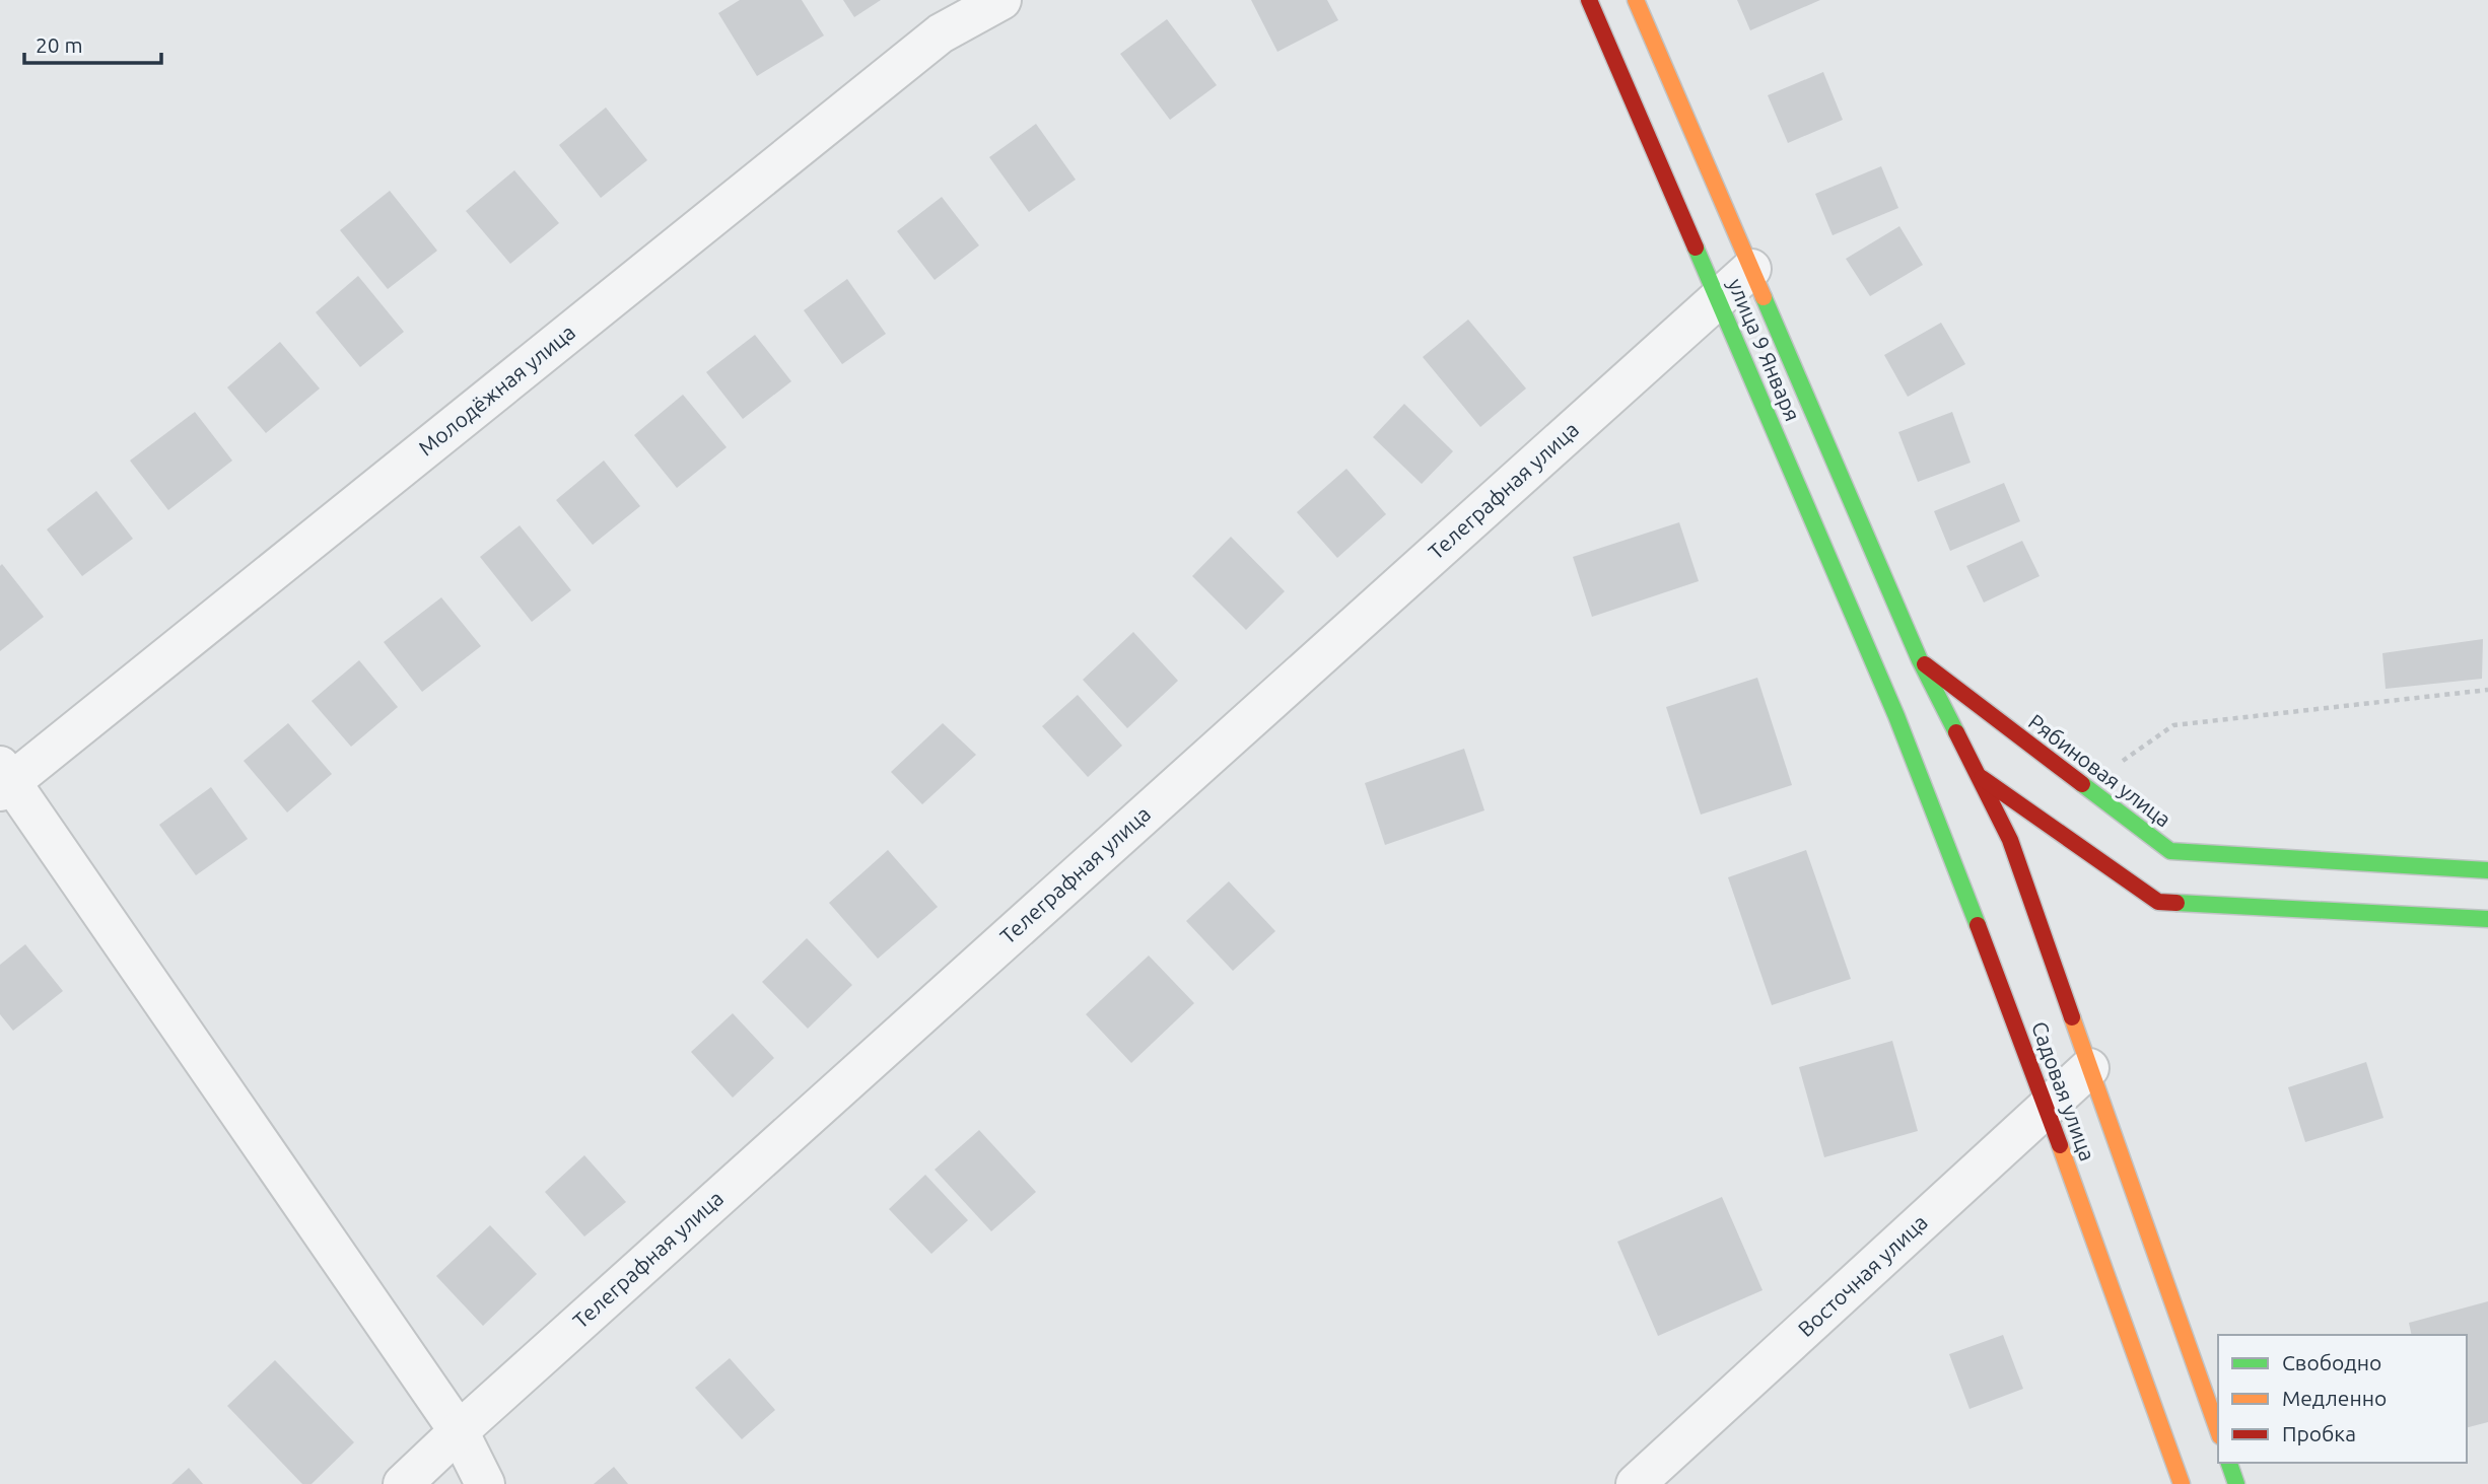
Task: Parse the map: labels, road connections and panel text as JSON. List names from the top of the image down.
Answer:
{
  "streets": {
    "main road": ["улица 9 Января", "Рябиновая улица", "Садовая улица"],
    "street": ["Молодёжная улица", "Телеграфная улица", "Восточная улица"]
  },
  "crossings": [
    ["улица 9 Января", "Телеграфная улица"],
    ["улица 9 Января", "Рябиновая улица"],
    ["улица 9 Января", "Садовая улица"],
    ["Садовая улица", "Восточная улица"]
  ],
  "legend": ["Свободно", "Медленно", "Пробка"],
  "scale_bar": "20 m"
}
